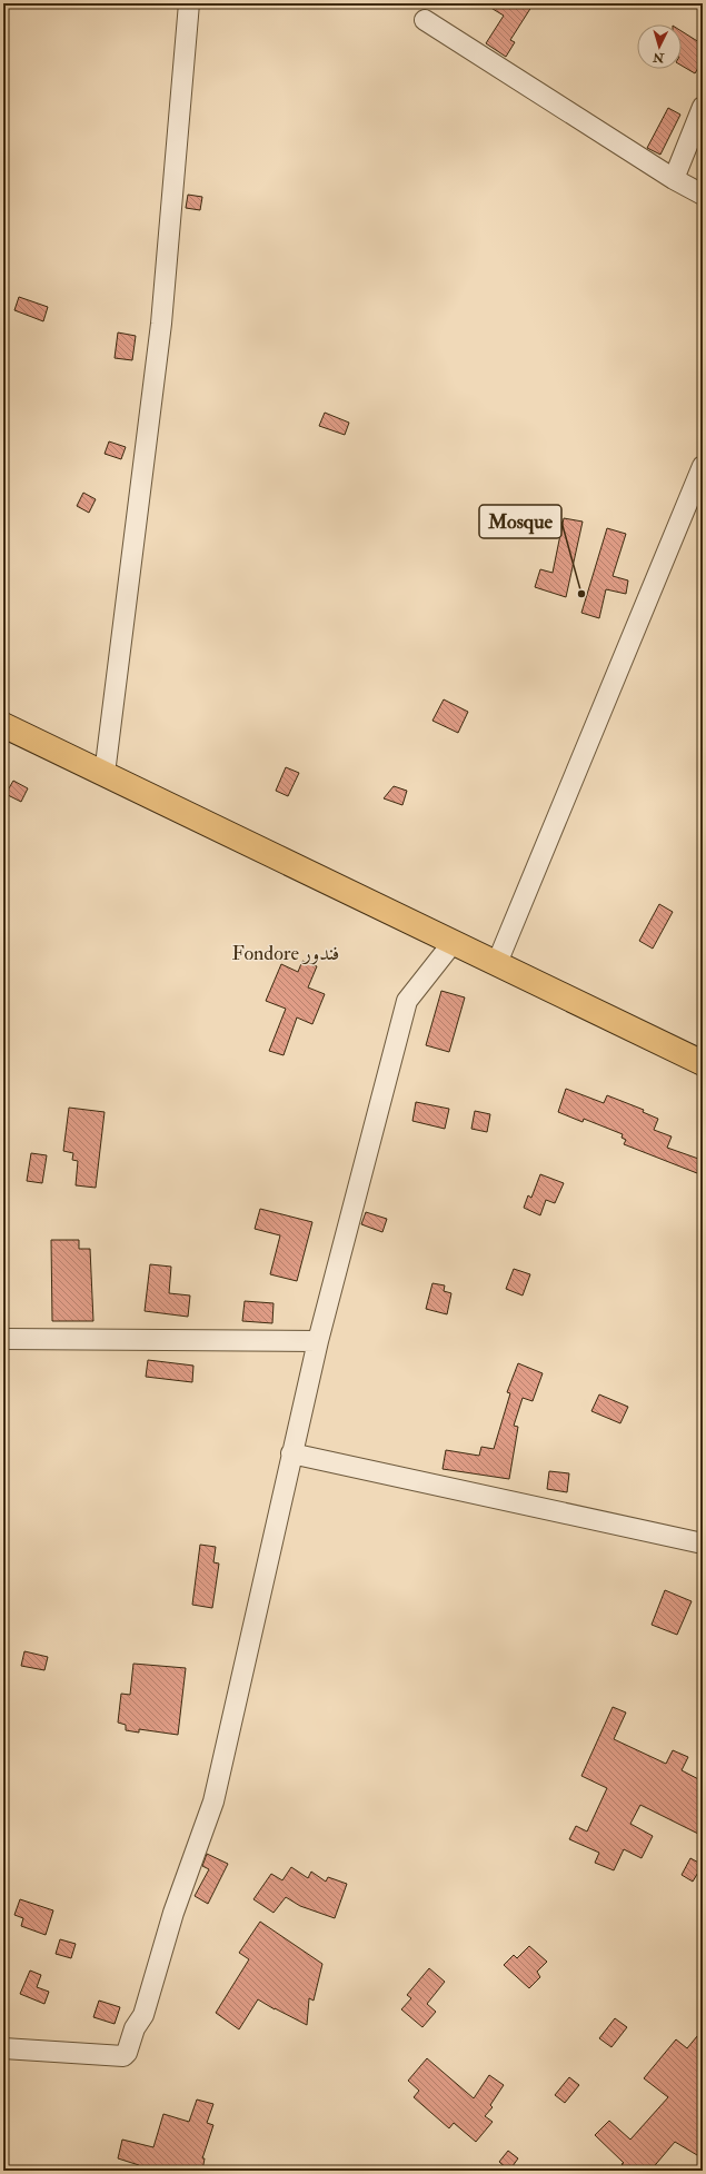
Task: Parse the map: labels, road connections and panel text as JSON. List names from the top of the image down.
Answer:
{
  "districts": ["Fondore فندور"],
  "places": ["Mosque"],
  "north": "bottom"
}
